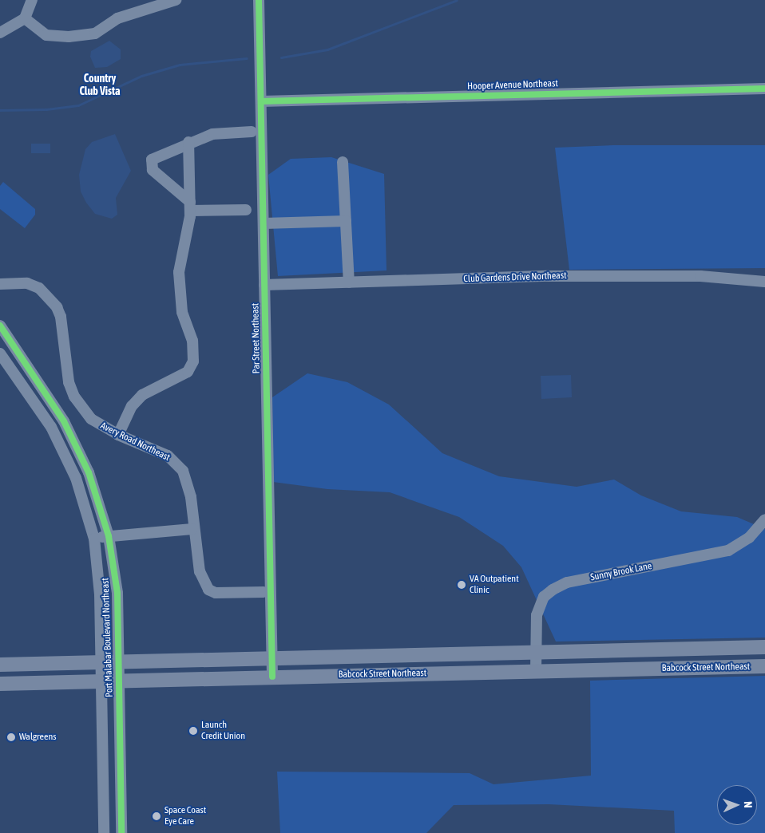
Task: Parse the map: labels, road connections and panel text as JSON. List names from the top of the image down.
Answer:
{
  "streets": {
    "main road": ["Babcock Street Northeast"],
    "street": [
      "Hooper Avenue Northeast",
      "Club Gardens Drive Northeast",
      "Par Street Northeast",
      "Avery Road Northeast",
      "Sunny Brook Lane",
      "Port Malabar Boulevard Northeast"
    ]
  },
  "crossings": [
    ["Hooper Avenue Northeast", "Par Street Northeast"],
    ["Club Gardens Drive Northeast", "Par Street Northeast"],
    ["Par Street Northeast", "Babcock Street Northeast"],
    ["Sunny Brook Lane", "Babcock Street Northeast"],
    ["Port Malabar Boulevard Northeast", "Babcock Street Northeast"]
  ],
  "districts": ["Country Club Vista"],
  "places": [
    "VA Outpatient Clinic",
    "Launch Credit Union",
    "Walgreens",
    "Space Coast Eye Care"
  ],
  "north": "right"
}
